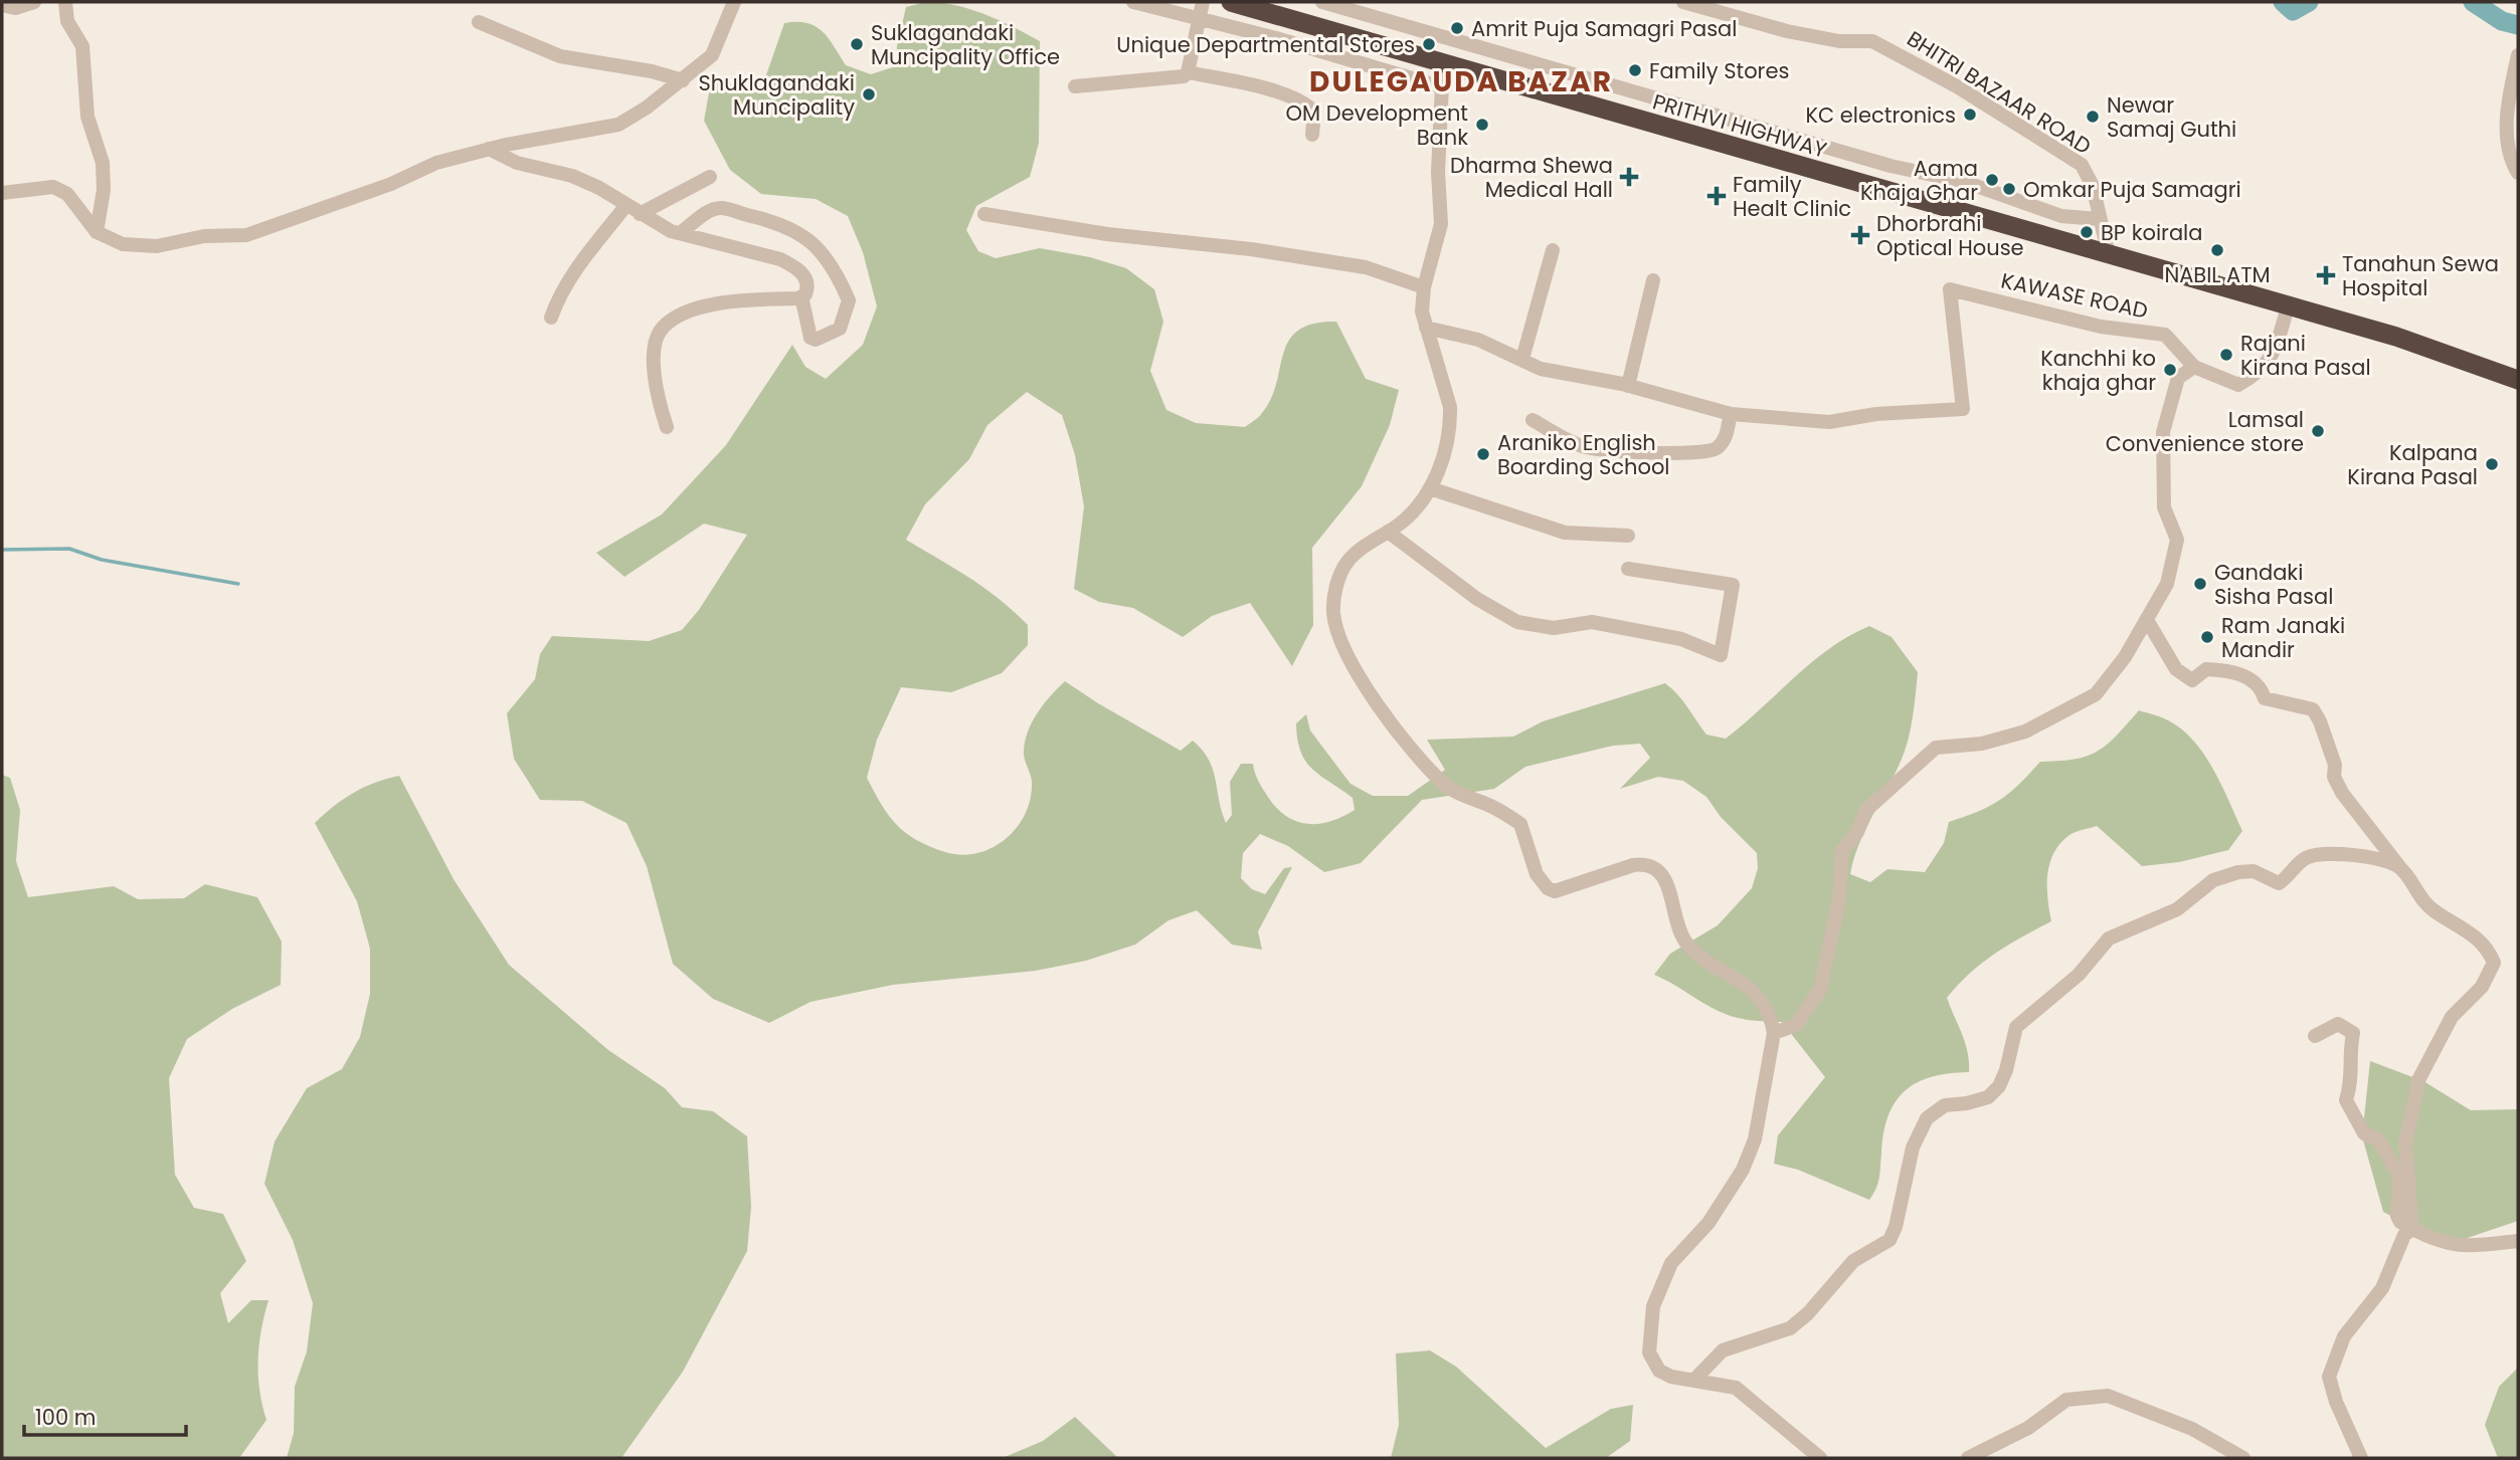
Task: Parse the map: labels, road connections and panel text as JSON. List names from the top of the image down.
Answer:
{
  "streets": {
    "highway": ["PRITHVI HIGHWAY"],
    "street": ["BHITRI BAZAAR ROAD", "KAWASE ROAD"]
  },
  "crossings": [
    ["BHITRI BAZAAR ROAD", "PRITHVI HIGHWAY"],
    ["PRITHVI HIGHWAY", "KAWASE ROAD"]
  ],
  "districts": ["DULEGAUDA BAZAR"],
  "places": {
    "other": [
      "Amrit Puja Samagri Pasal",
      "Suklagandaki Muncipality Office",
      "Unique Departmental Stores",
      "Family Stores",
      "Shuklagandaki Muncipality",
      "KC electronics",
      "Newar Samaj Guthi",
      "OM Development Bank",
      "Aama Khaja Ghar",
      "Omkar Puja Samagri",
      "BP koirala",
      "NABIL ATM",
      "Rajani Kirana Pasal",
      "Kanchhi ko khaja ghar",
      "Lamsal Convenience store",
      "Araniko English Boarding School",
      "Kalpana Kirana Pasal",
      "Gandaki Sisha Pasal",
      "Ram Janaki Mandir"
    ],
    "health": [
      "Dharma Shewa Medical Hall",
      "Family Healt Clinic",
      "Dhorbrahi Optical House",
      "Tanahun Sewa Hospital"
    ]
  },
  "scale_bar": "100 m"
}
